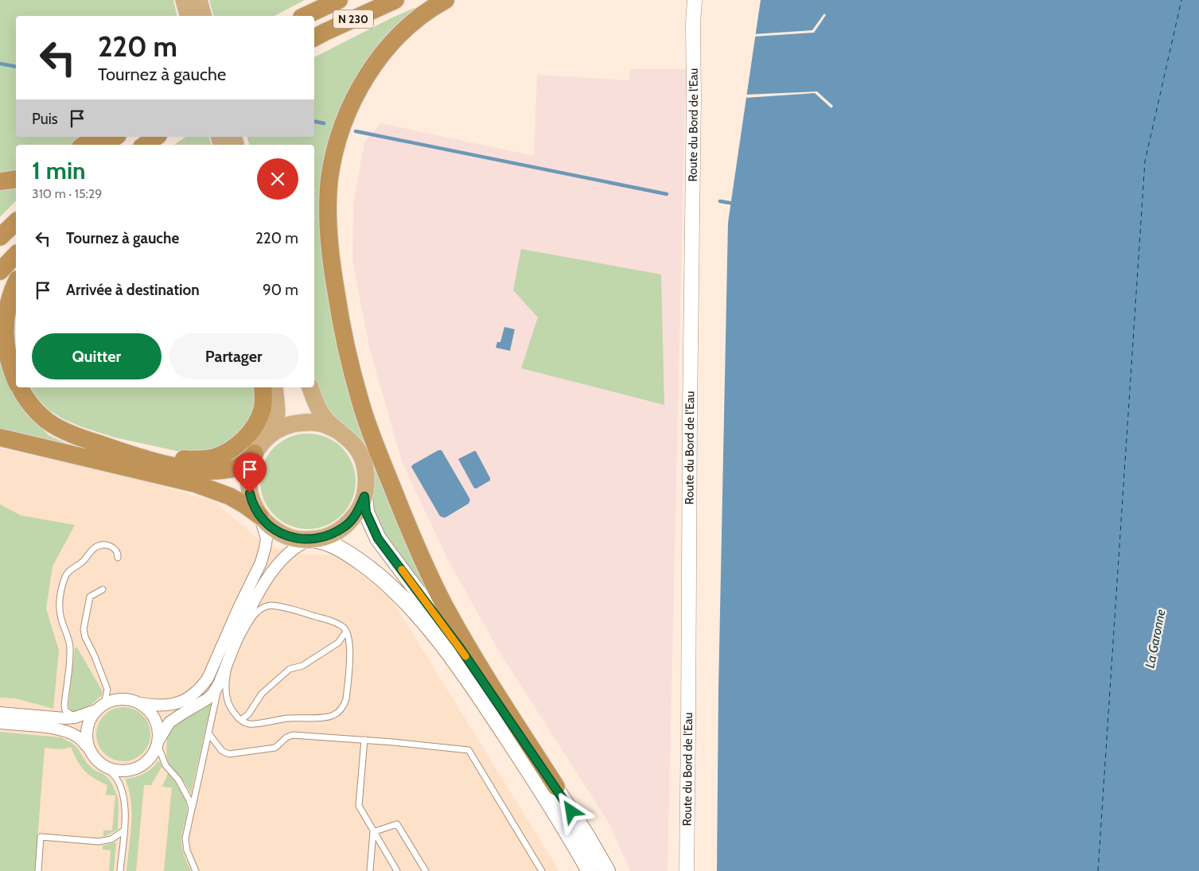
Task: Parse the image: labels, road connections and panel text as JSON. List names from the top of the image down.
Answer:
{
  "streets": {
    "highway": ["N 230"],
    "street": ["Route du Bord de l'Eau"]
  },
  "water": ["La Garonne"],
  "page": {
    "turn": ["220 m", "Tournez à gauche"],
    "then": "Puis",
    "heading": ["1 min", "310 m · 15:29"],
    "list": [
      {
        "name": "Tournez à gauche",
        "value": "220 m"
      },
      {
        "name": "Arrivée à destination",
        "value": "90 m"
      }
    ],
    "buttons": ["Quitter", "Partager"]
  }
}
